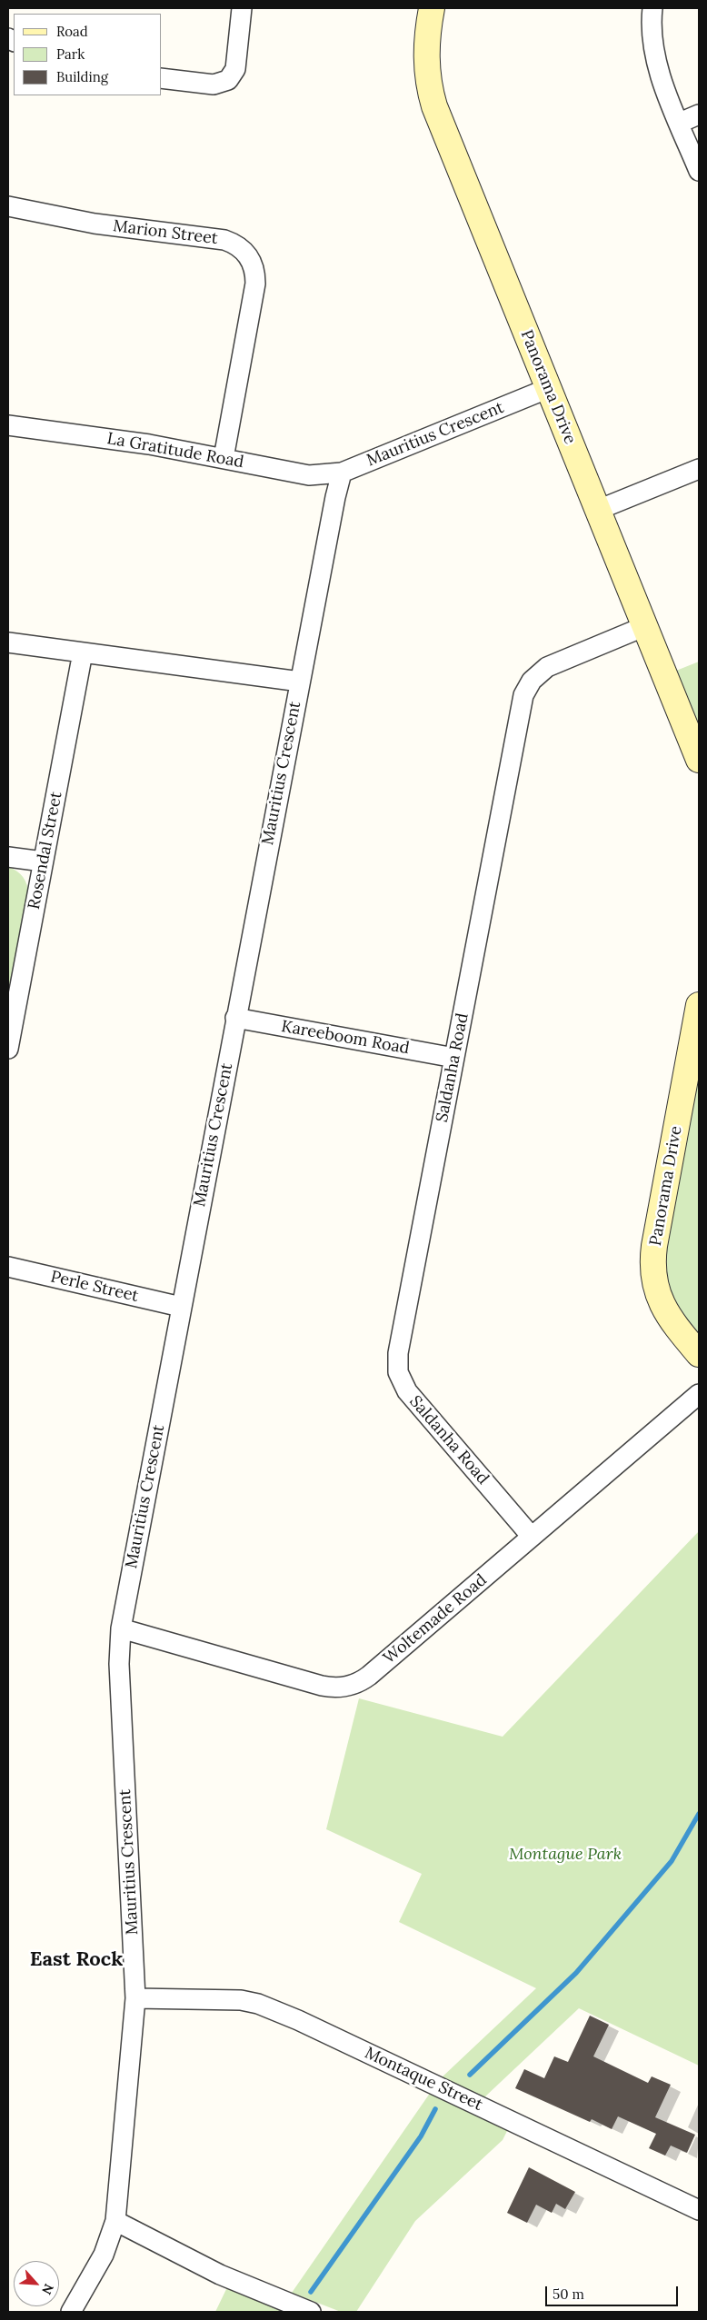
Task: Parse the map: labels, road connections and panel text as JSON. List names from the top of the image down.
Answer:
{
  "streets": {
    "street": [
      "Marion Street",
      "Panorama Drive",
      "Mauritius Crescent",
      "La Gratitude Road",
      "Rosendal Street",
      "Kareeboom Road",
      "Saldanha Road",
      "Perle Street",
      "Woltemade Road",
      "Montaque Street"
    ]
  },
  "crossings": [
    ["Marion Street", "La Gratitude Road"],
    ["Panorama Drive", "Mauritius Crescent"],
    ["Panorama Drive", "Saldanha Road"],
    ["Mauritius Crescent", "La Gratitude Road"],
    ["Mauritius Crescent", "Rosendal Street"],
    ["Mauritius Crescent", "Kareeboom Road"],
    ["Mauritius Crescent", "Perle Street"],
    ["Mauritius Crescent", "Woltemade Road"],
    ["Mauritius Crescent", "Montaque Street"],
    ["Kareeboom Road", "Saldanha Road"],
    ["Saldanha Road", "Woltemade Road"]
  ],
  "districts": ["East Rock"],
  "parks": ["Montague Park"],
  "legend": ["Road", "Park", "Building"],
  "scale_bar": "50 m",
  "north": "bottom right"
}
